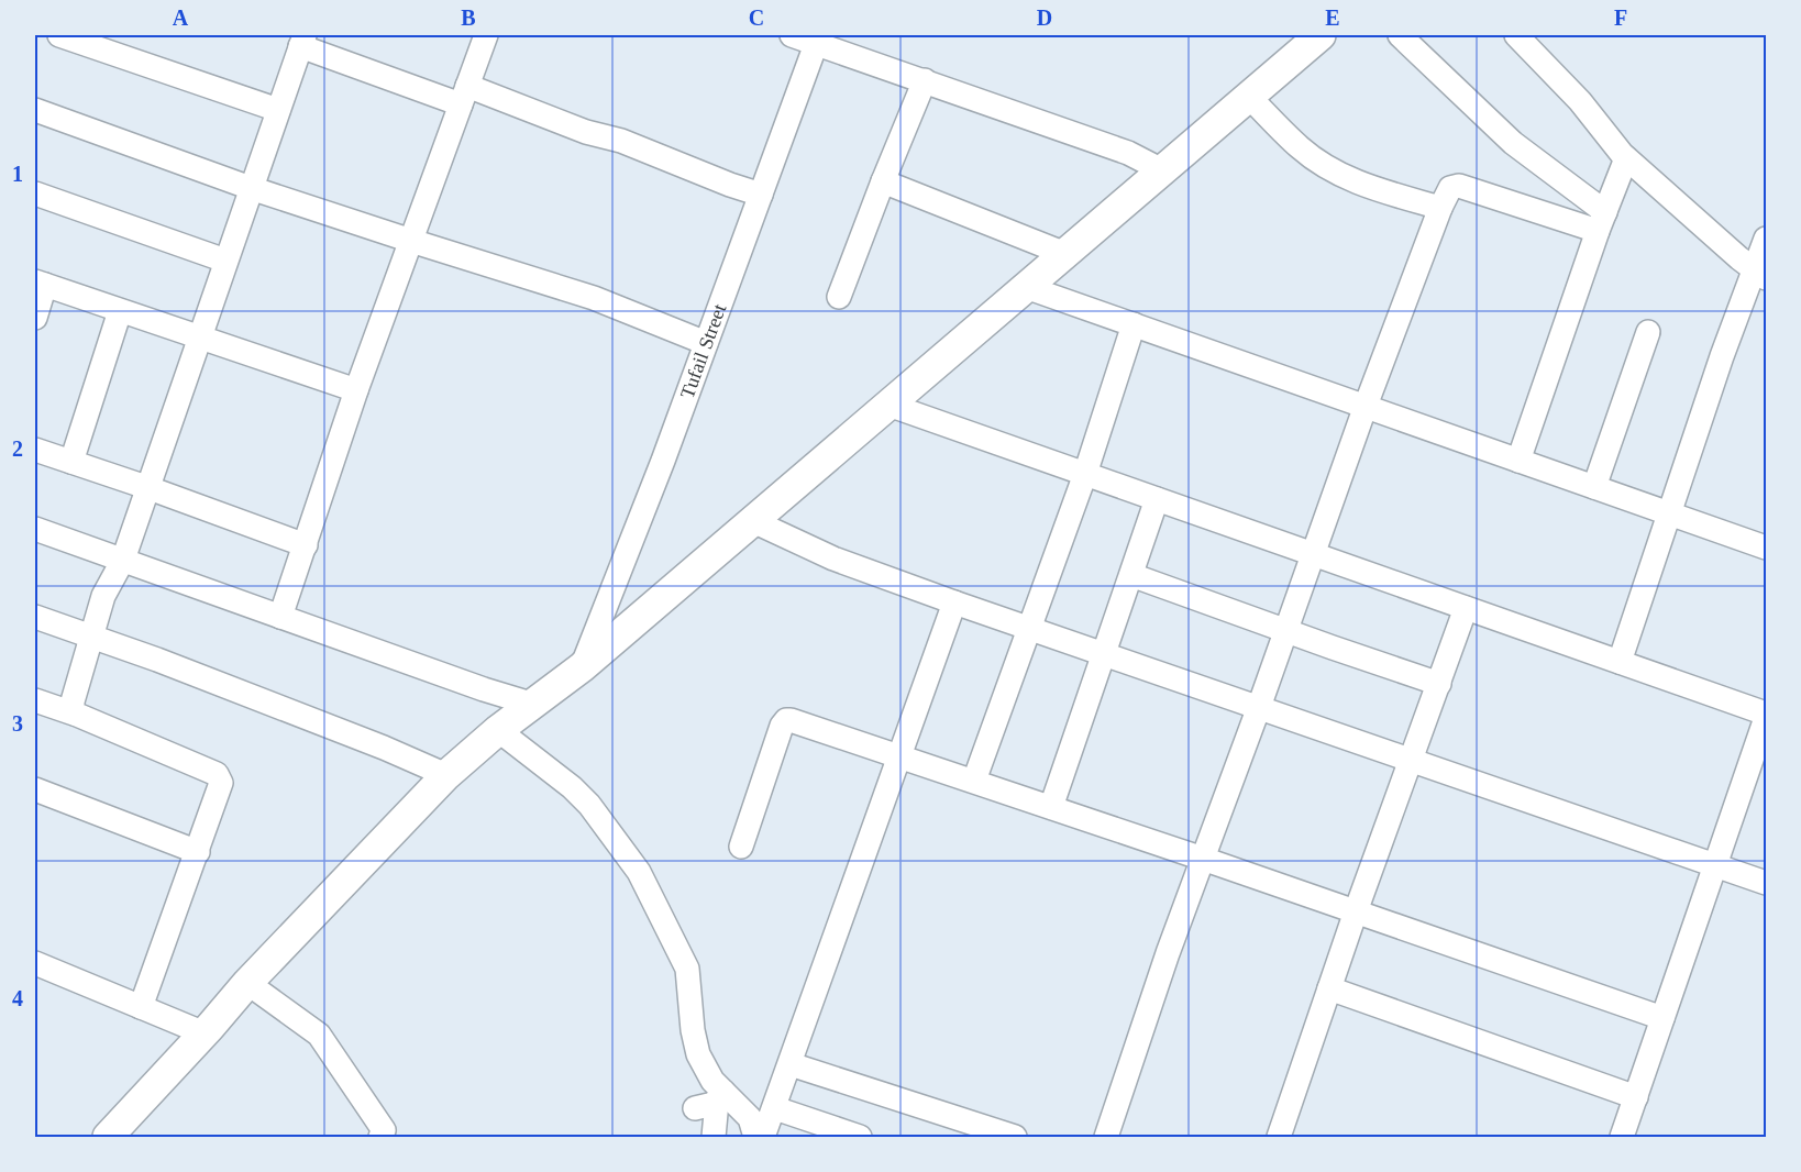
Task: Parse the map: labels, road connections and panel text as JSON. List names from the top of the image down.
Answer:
{
  "streets": {
    "street": ["Tufail Street"]
  },
  "grid": {
    "columns": [
      "A",
      "B",
      "C",
      "D",
      "E",
      "F"
    ],
    "rows": [
      "1",
      "2",
      "3",
      "4"
    ]
  }
}
